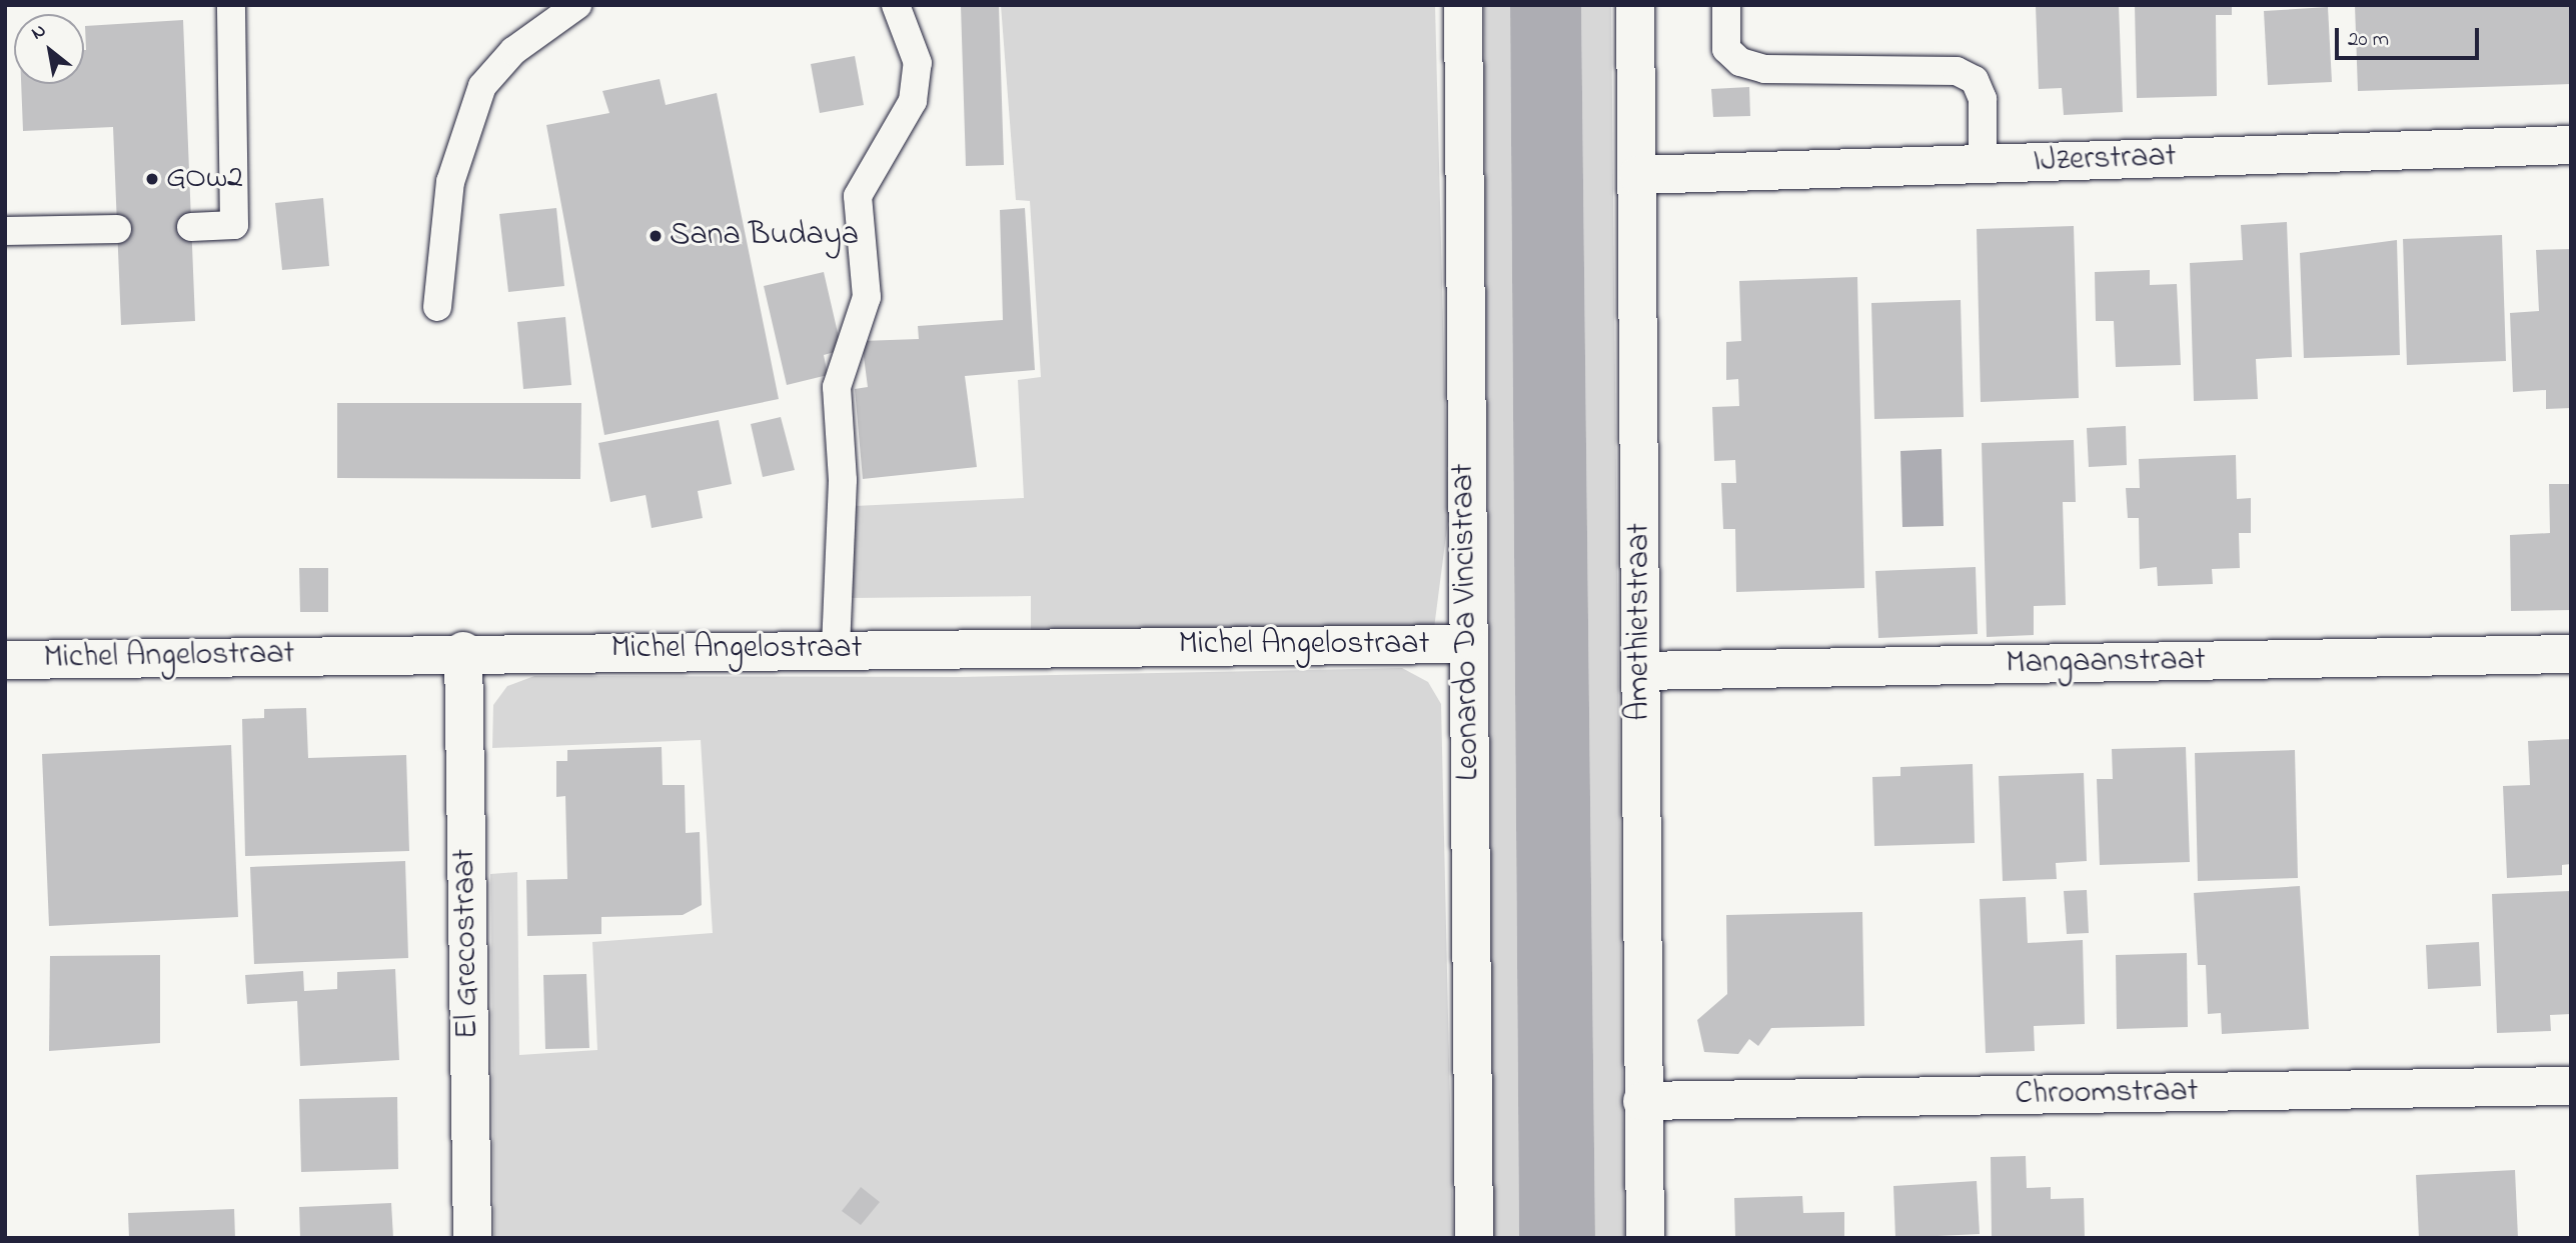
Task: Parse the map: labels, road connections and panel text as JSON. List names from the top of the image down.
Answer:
{
  "streets": {
    "street": [
      "IJzerstraat",
      "Leonardo Da Vincistraat",
      "Amethietstraat",
      "Michel Angelostraat",
      "Mangaanstraat",
      "El Grecostraat",
      "Chroomstraat"
    ]
  },
  "crossings": [
    ["IJzerstraat", "Amethietstraat"],
    ["Leonardo Da Vincistraat", "Michel Angelostraat"],
    ["Amethietstraat", "Mangaanstraat"],
    ["Amethietstraat", "Chroomstraat"],
    ["Michel Angelostraat", "El Grecostraat"]
  ],
  "places": ["GOw2", "Sana Budaya"],
  "scale_bar": "20 m",
  "north": "top left"
}
